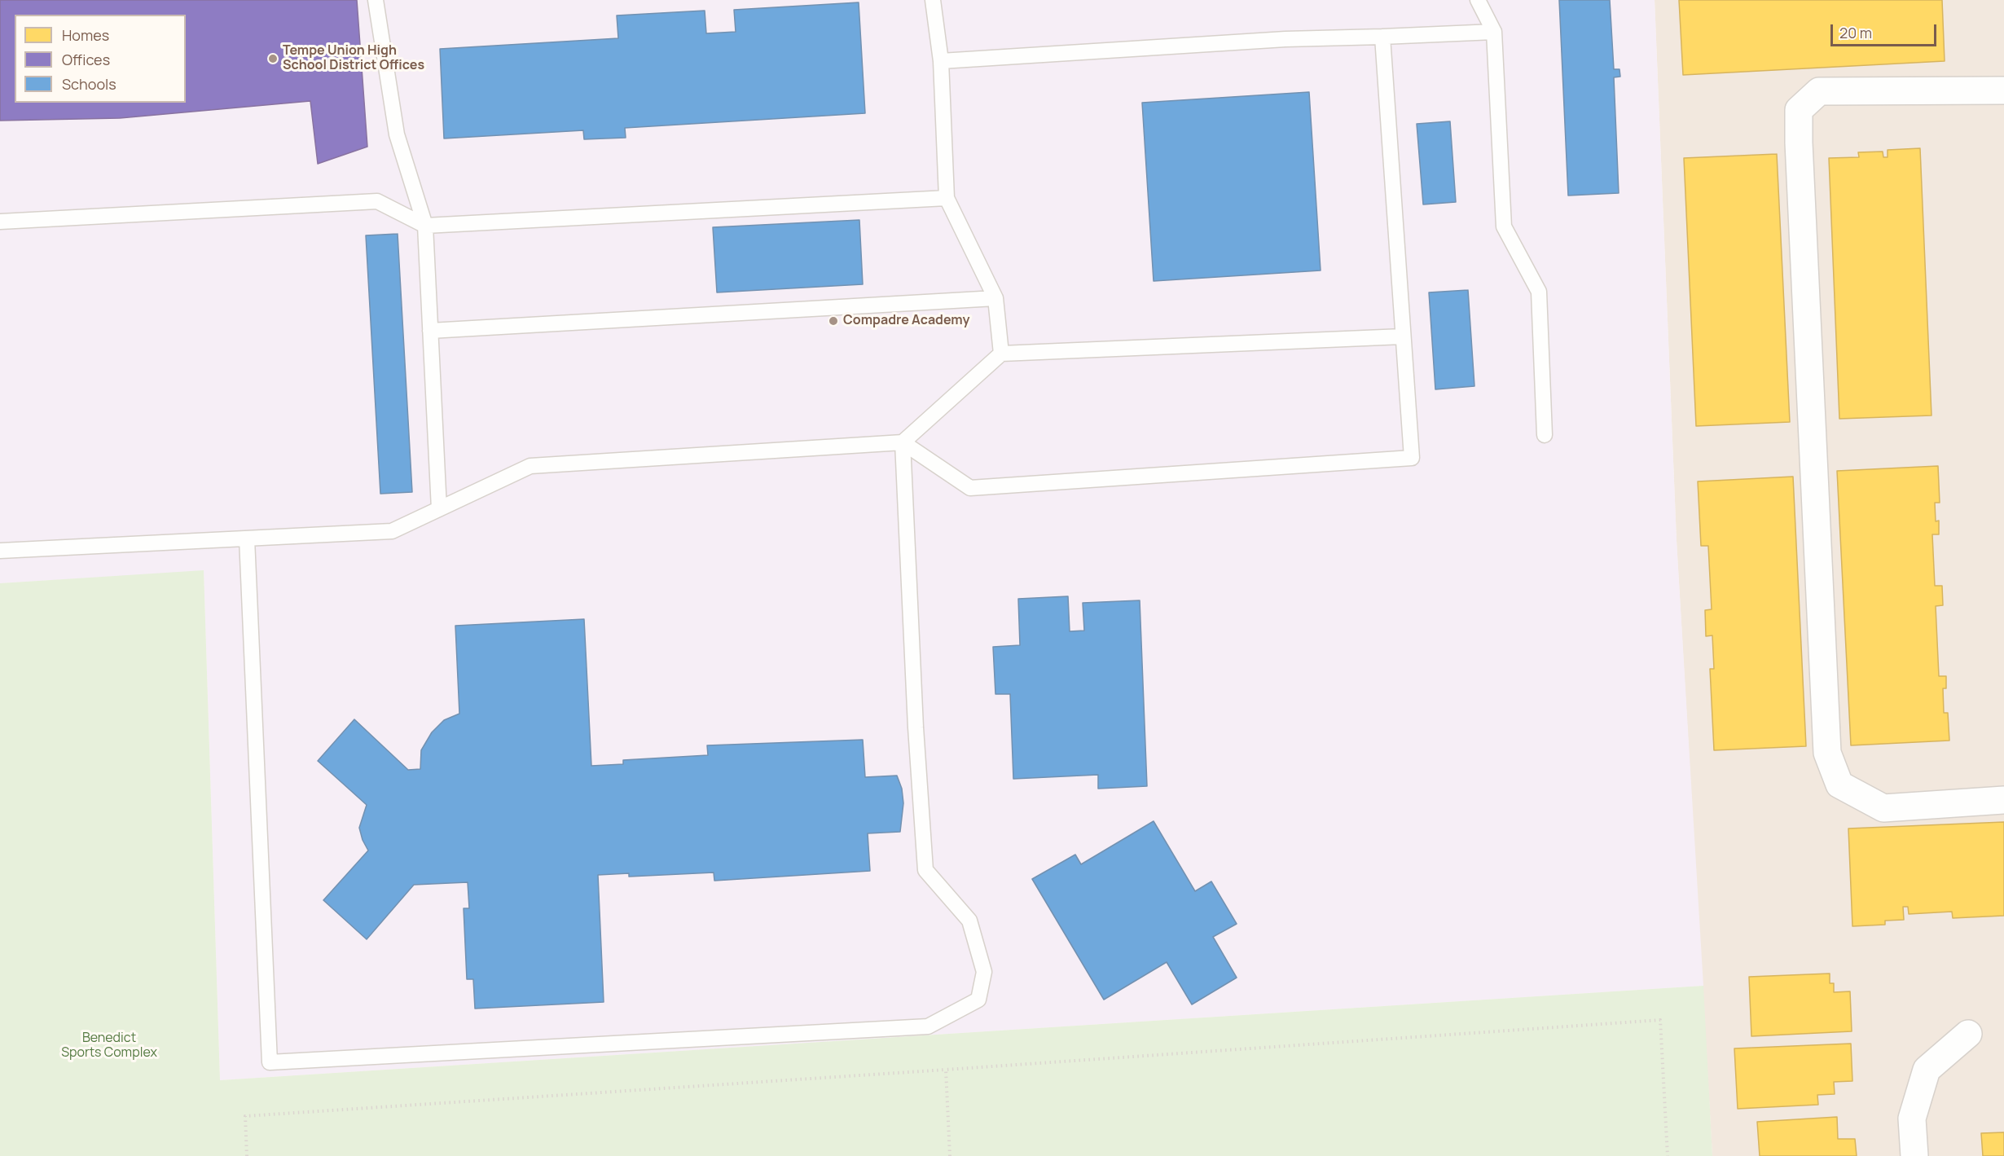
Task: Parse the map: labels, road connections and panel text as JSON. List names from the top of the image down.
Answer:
{
  "parks": ["Benedict Sports Complex"],
  "places": ["Tempe Union High School District Offices", "Compadre Academy"],
  "legend": ["Homes", "Offices", "Schools"],
  "scale_bar": "20 m"
}
